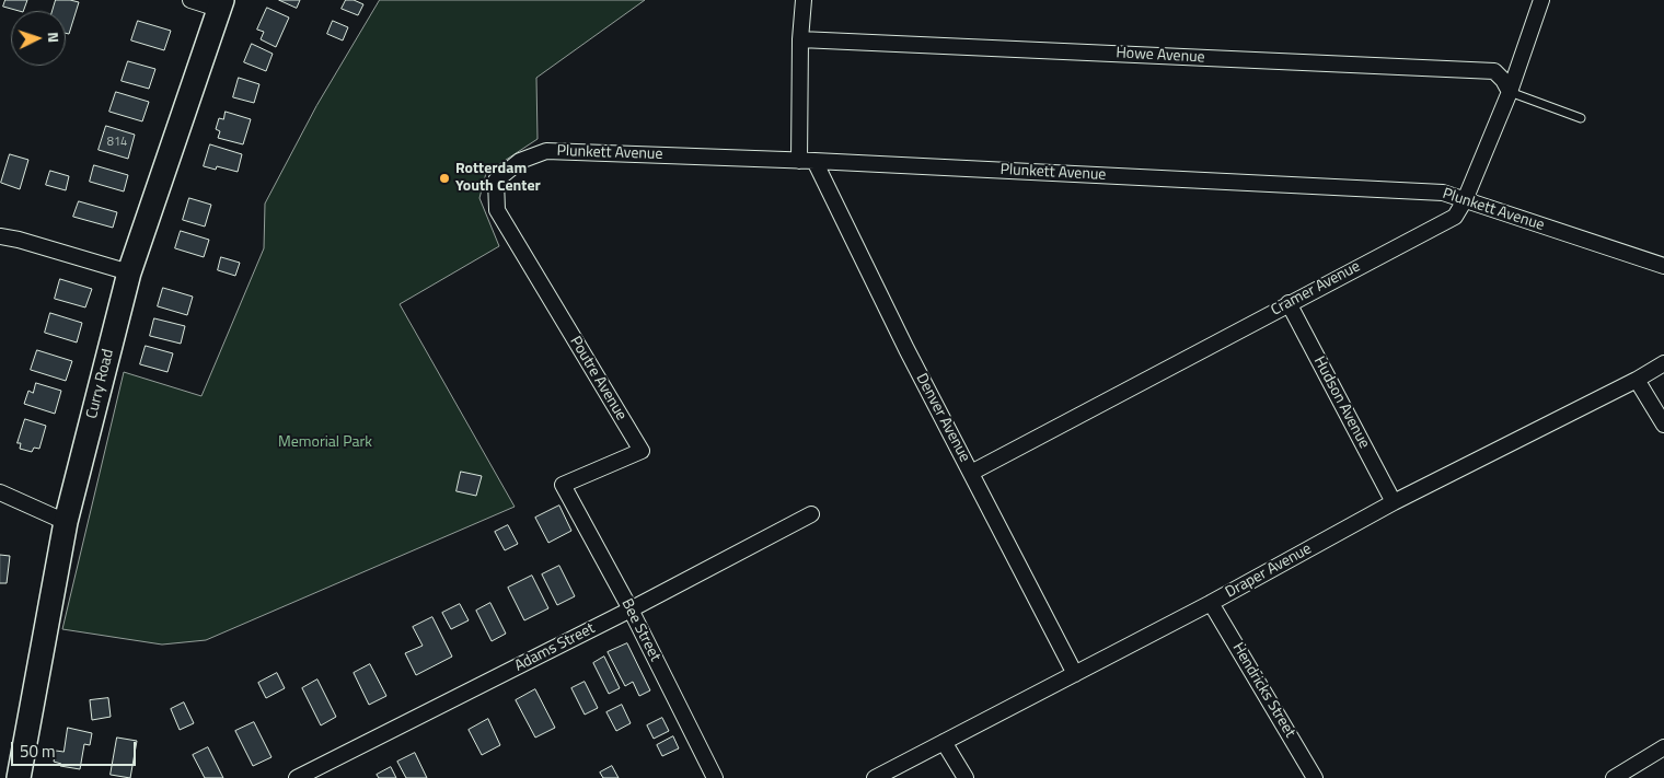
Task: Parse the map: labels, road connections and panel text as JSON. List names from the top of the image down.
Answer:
{
  "streets": {
    "main road": ["Curry Road"],
    "street": [
      "Howe Avenue",
      "Plunkett Avenue",
      "Cramer Avenue",
      "Poutre Avenue",
      "Hudson Avenue",
      "Denver Avenue",
      "Draper Avenue",
      "Bee Street",
      "Adams Street",
      "Hendricks Street"
    ]
  },
  "crossings": [
    ["Howe Avenue", "Cramer Avenue"],
    ["Howe Avenue", "Denver Avenue"],
    ["Plunkett Avenue", "Cramer Avenue"],
    ["Plunkett Avenue", "Poutre Avenue"],
    ["Plunkett Avenue", "Denver Avenue"],
    ["Cramer Avenue", "Hudson Avenue"],
    ["Cramer Avenue", "Denver Avenue"],
    ["Poutre Avenue", "Bee Street"],
    ["Hudson Avenue", "Draper Avenue"],
    ["Denver Avenue", "Draper Avenue"],
    ["Draper Avenue", "Hendricks Street"],
    ["Bee Street", "Adams Street"]
  ],
  "parks": ["Memorial Park"],
  "places": ["Rotterdam Youth Center"],
  "house_numbers": ["814"],
  "scale_bar": "50 m",
  "north": "right"
}
